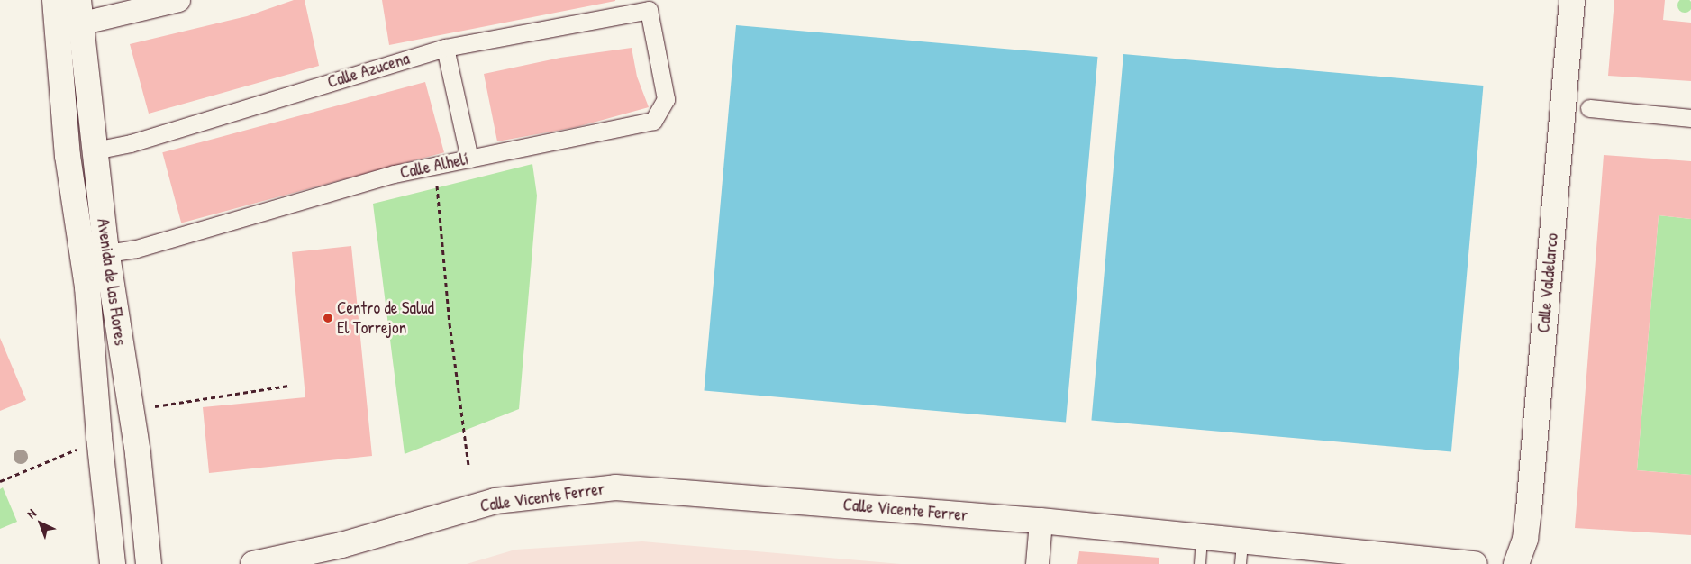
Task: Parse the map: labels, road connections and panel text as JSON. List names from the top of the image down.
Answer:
{
  "streets": {
    "street": [
      "Calle Azucena",
      "Calle Alhelí",
      "Avenida de las Flores",
      "Calle Valdelarco",
      "Calle Vicente Ferrer"
    ]
  },
  "crossings": [
    ["Calle Azucena", "Calle Alhelí"],
    ["Calle Azucena", "Avenida de las Flores"],
    ["Calle Alhelí", "Avenida de las Flores"]
  ],
  "places": ["Centro de Salud El Torrejon"],
  "north": "top left"
}
